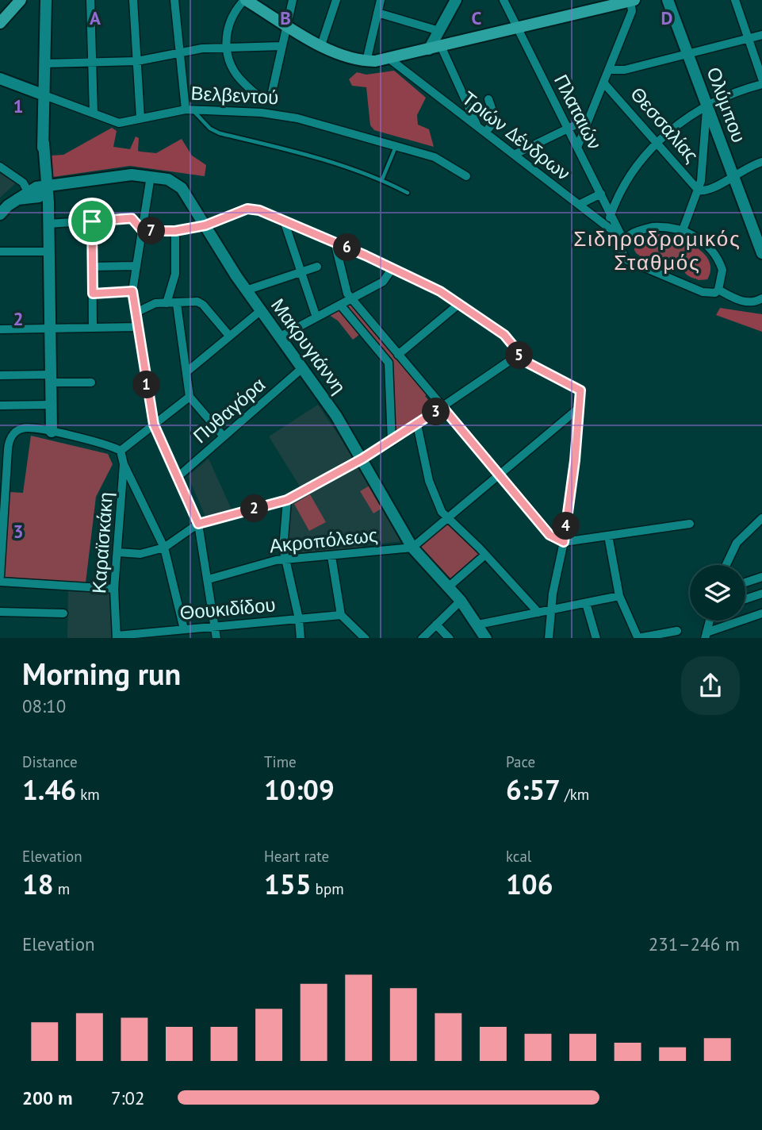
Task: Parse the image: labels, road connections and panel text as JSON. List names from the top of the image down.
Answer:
{
  "streets": {
    "street": [
      "Βελβεντού",
      "Ολύμπου",
      "Πλαταιών",
      "Θεσσαλίας",
      "Τριών Δένδρων",
      "Μακρυγιάννη",
      "Πυθαγόρα",
      "Ακροπόλεως",
      "Καραϊσκάκη",
      "Θουκιδίδου"
    ]
  },
  "crossings": [
    ["Πλαταιών", "Τριών Δένδρων"],
    ["Μακρυγιάννη", "Πυθαγόρα"],
    ["Μακρυγιάννη", "Ακροπόλεως"],
    ["Καραϊσκάκη", "Θουκιδίδου"]
  ],
  "districts": ["Σιδηροδρομικός Σταθμός"],
  "page": {
    "pins": [
      "7",
      "6",
      "5",
      "1",
      "3",
      "2",
      "4"
    ],
    "heading": ["Morning run", "08:10"],
    "stats": [
      ["Distance", "1.46 km"],
      ["Time", "10:09"],
      ["Pace", "6:57 /km"],
      ["Elevation", "18 m"],
      ["Heart rate", "155 bpm"],
      ["kcal", "106"]
    ],
    "chart": ["Elevation", "231–246 m"],
    "list": [
      {
        "name": "200 m",
        "note": "7:02"
      }
    ]
  },
  "grid": {
    "columns": [
      "A",
      "B",
      "C",
      "D"
    ],
    "rows": ["1", "2", "3"]
  }
}
